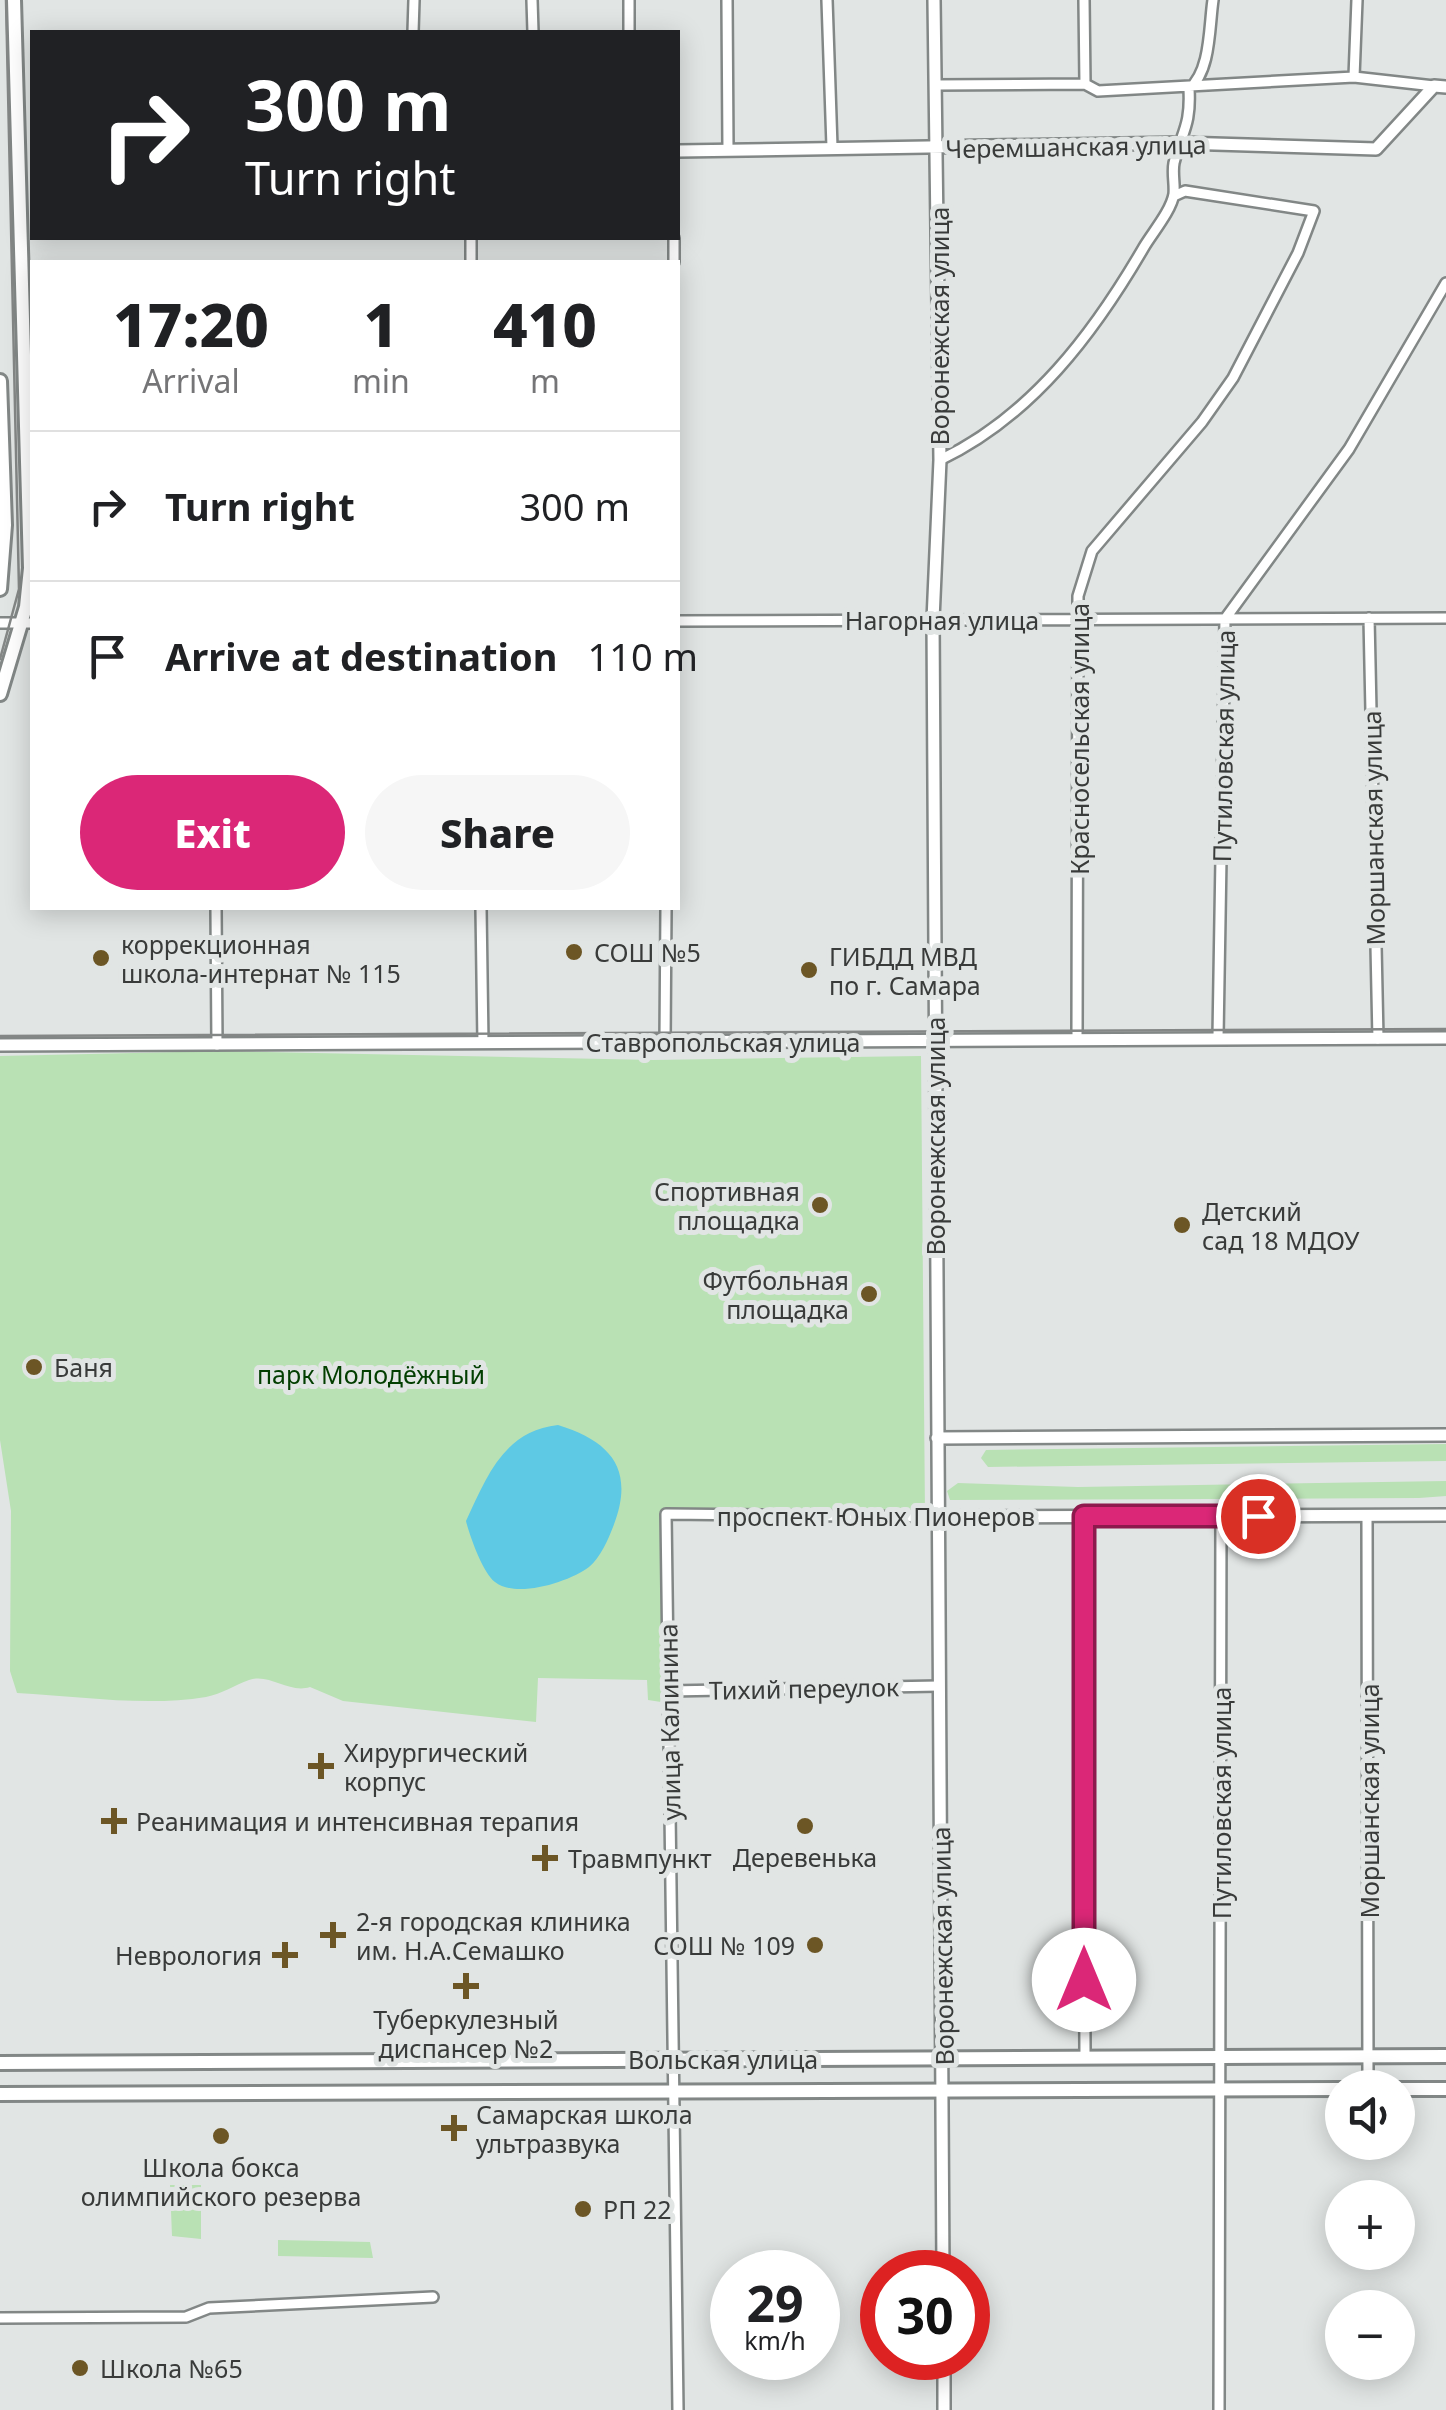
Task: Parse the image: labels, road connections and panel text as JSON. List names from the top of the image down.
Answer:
{
  "streets": {
    "main road": ["Вольская улица"],
    "street": [
      "Черемшанская улица",
      "Воронежская улица",
      "Нагорная улица",
      "Красносельская улица",
      "Путиловская улица",
      "Моршанская улица",
      "Ставропольская улица",
      "проспект Юных Пионеров",
      "Тихий переулок",
      "улица Калинина"
    ]
  },
  "crossings": [
    ["Черемшанская улица", "Воронежская улица"],
    ["Воронежская улица", "Нагорная улица"],
    ["Воронежская улица", "Ставропольская улица"],
    ["Воронежская улица", "проспект Юных Пионеров"],
    ["Воронежская улица", "Тихий переулок"],
    ["Воронежская улица", "Вольская улица"],
    ["Нагорная улица", "Красносельская улица"],
    ["Нагорная улица", "Путиловская улица"],
    ["Нагорная улица", "Моршанская улица"],
    ["Красносельская улица", "Ставропольская улица"],
    ["Путиловская улица", "Ставропольская улица"],
    ["Путиловская улица", "проспект Юных Пионеров"],
    ["Путиловская улица", "Вольская улица"],
    ["Моршанская улица", "Ставропольская улица"],
    ["Моршанская улица", "проспект Юных Пионеров"],
    ["Моршанская улица", "Вольская улица"],
    ["проспект Юных Пионеров", "улица Калинина"],
    ["Тихий переулок", "улица Калинина"],
    ["улица Калинина", "Вольская улица"]
  ],
  "parks": ["парк Молодёжный"],
  "places": {
    "other": [
      "СОШ №5",
      "коррекционная школа-интернат № 115",
      "ГИБДД МВД по г. Самара",
      "Спортивная площадка",
      "Детский сад 18 МДОУ",
      "Футбольная площадка",
      "Баня",
      "Деревенька",
      "СОШ № 109",
      "Школа бокса олимпийского резерва",
      "РП 22",
      "Школа №65"
    ],
    "health": [
      "Хирургический корпус",
      "Реанимация и интенсивная терапия",
      "Травмпункт",
      "2-я городская клиника им. Н.А.Семашко",
      "Неврология",
      "Туберкулезный диспансер №2",
      "Самарская школа ультразвука"
    ]
  },
  "page": {
    "turn": ["300 m", "Turn right"],
    "eta": [
      "17:20",
      "Arrival",
      "1",
      "min",
      "410",
      "m"
    ],
    "list": [
      {
        "name": "Turn right",
        "value": "300 m"
      },
      {
        "name": "Arrive at destination",
        "value": "110 m"
      }
    ],
    "buttons": ["Exit", "Share"],
    "map_buttons": ["+", "−"],
    "speed": "29 km/h",
    "limit": "30"
  }
}
